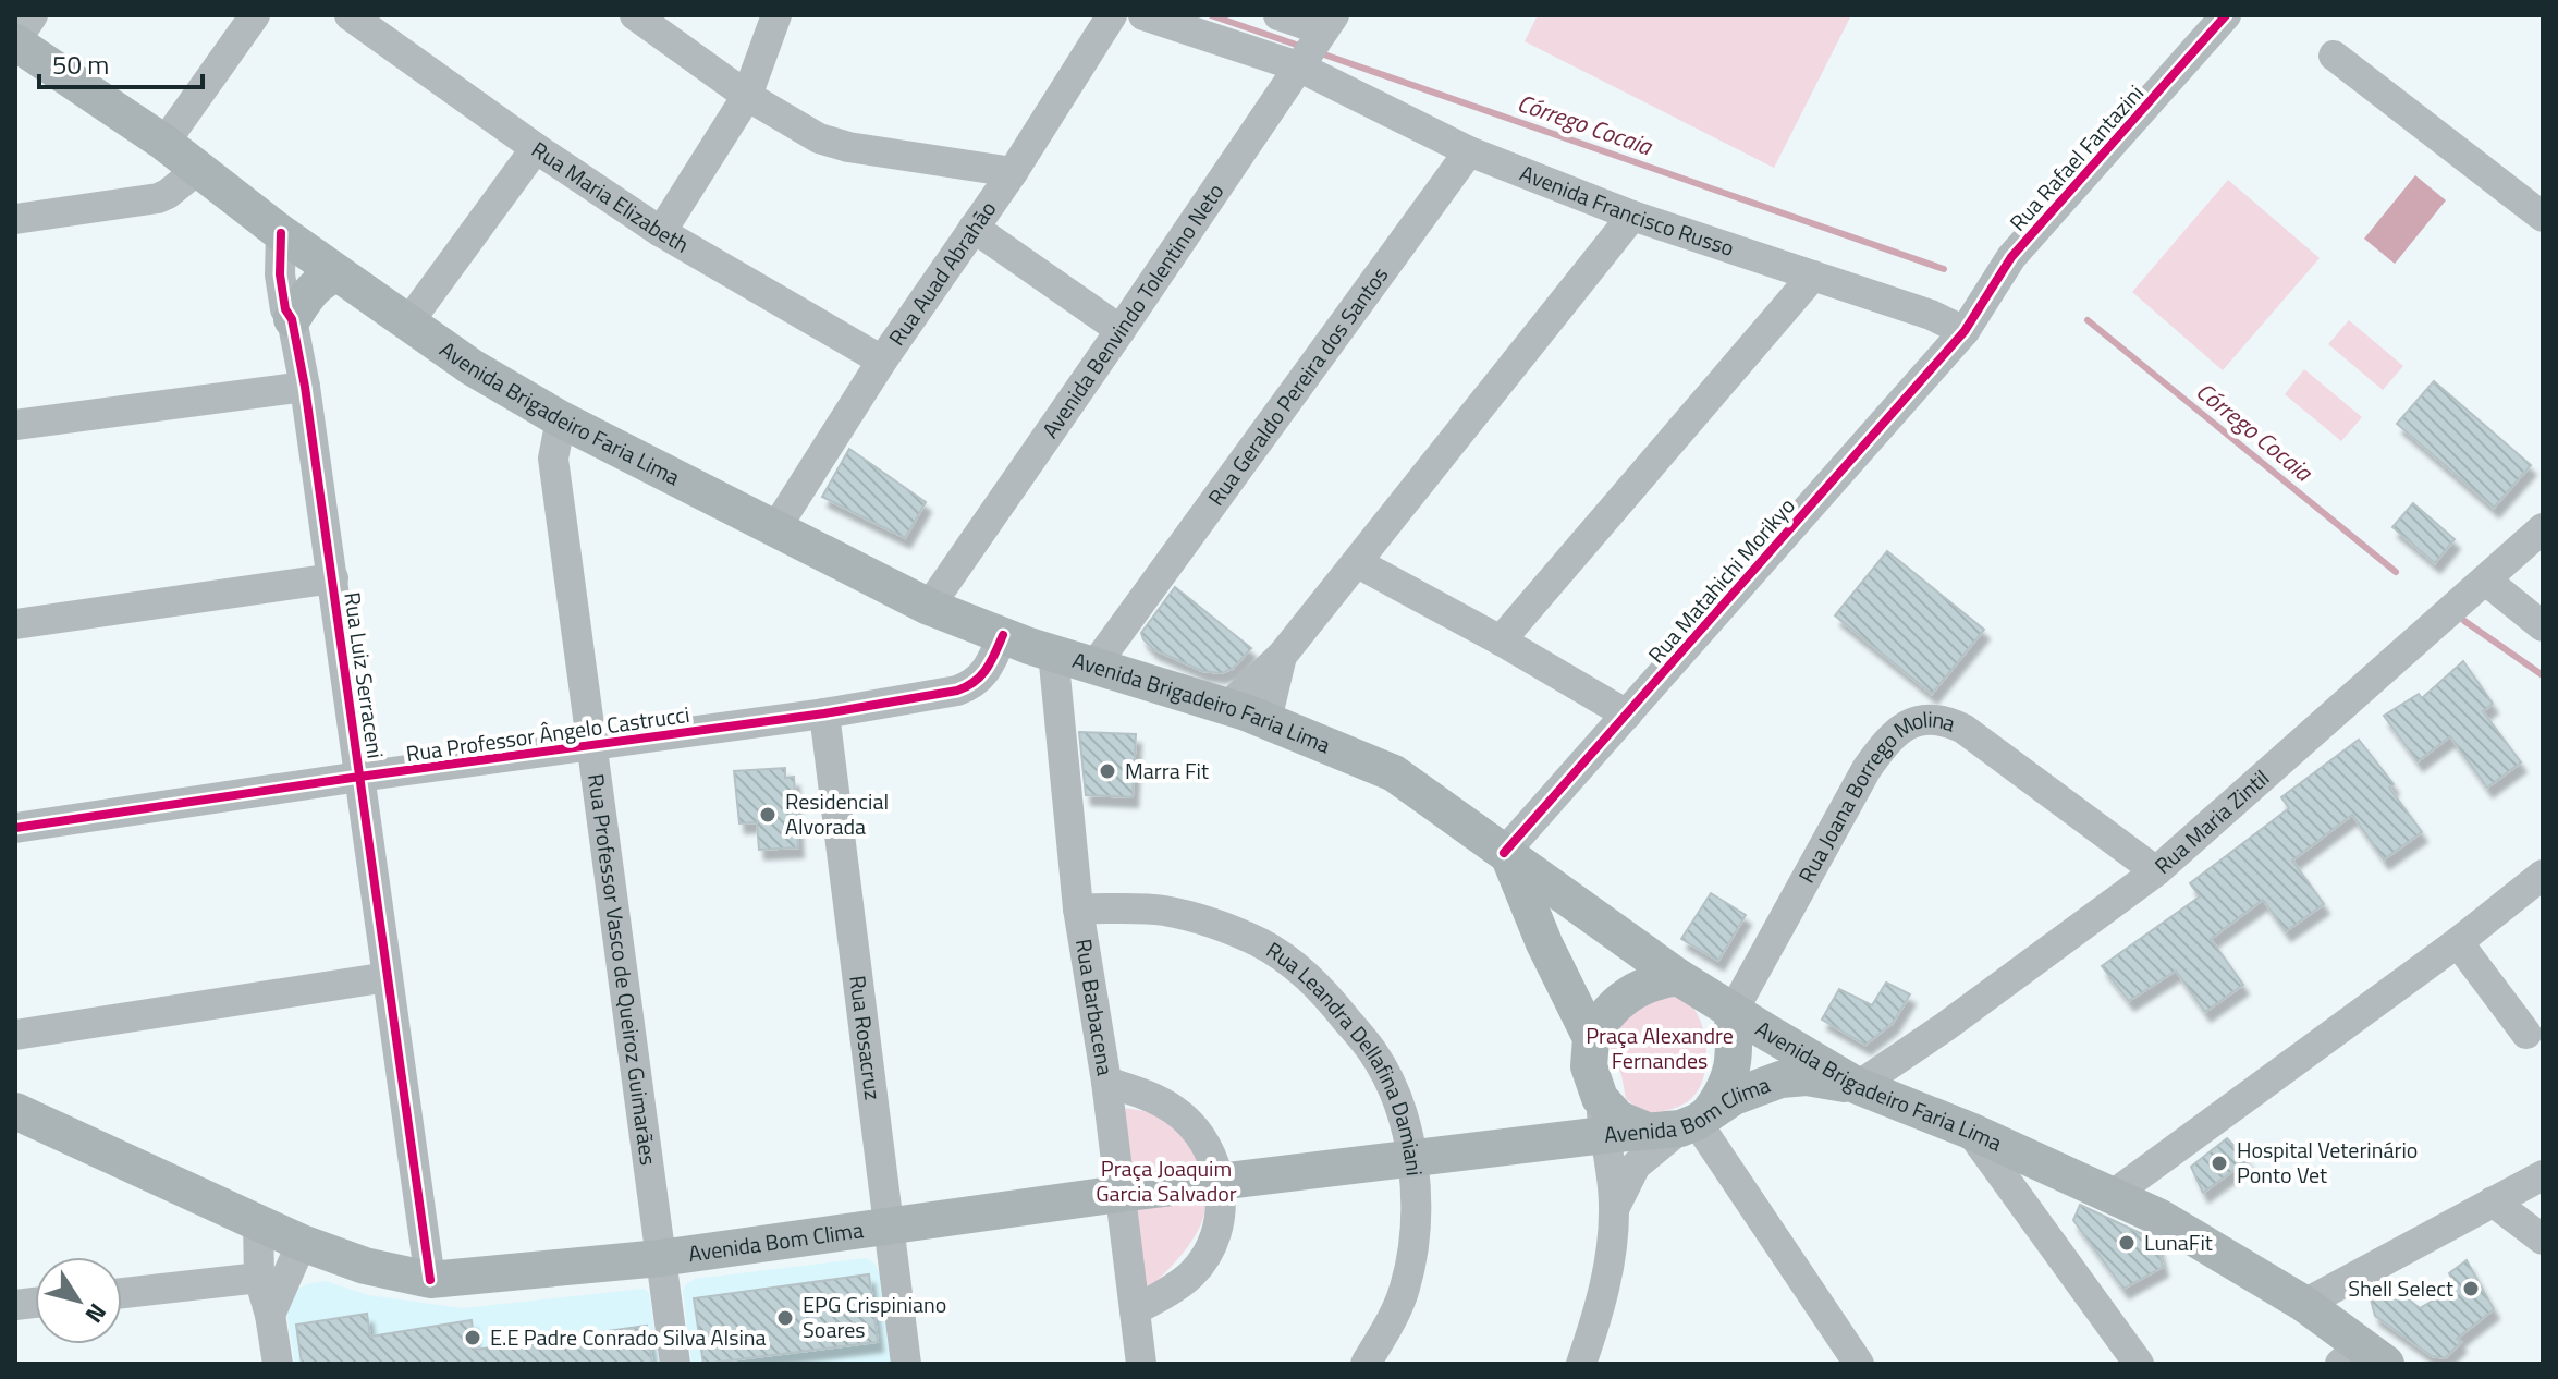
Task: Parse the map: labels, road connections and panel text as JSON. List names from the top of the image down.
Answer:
{
  "streets": {
    "main road": ["Avenida Brigadeiro Faria Lima", "Avenida Bom Clima"],
    "street": [
      "Rua Rafael Fantazini",
      "Rua Maria Elizabeth",
      "Avenida Francisco Russo",
      "Rua Auad Abrahão",
      "Avenida Benvindo Tolentino Neto",
      "Rua Geraldo Pereira dos Santos",
      "Rua Matahichi Morikyo",
      "Rua Luiz Serraceni",
      "Rua Professor Ângelo Castrucci",
      "Rua Joana Borrego Molina",
      "Rua Maria Zintil",
      "Rua Professor Vasco de Queiroz Guimarães",
      "Rua Barbacena",
      "Rua Rosacruz",
      "Rua Leandra Dellafina Damiani"
    ]
  },
  "crossings": [
    ["Rua Rafael Fantazini", "Avenida Francisco Russo"],
    ["Rua Rafael Fantazini", "Rua Matahichi Morikyo"],
    ["Rua Maria Elizabeth", "Rua Auad Abrahão"],
    ["Avenida Francisco Russo", "Avenida Benvindo Tolentino Neto"],
    ["Avenida Francisco Russo", "Rua Geraldo Pereira dos Santos"],
    ["Avenida Francisco Russo", "Rua Matahichi Morikyo"],
    ["Rua Auad Abrahão", "Avenida Brigadeiro Faria Lima"],
    ["Avenida Benvindo Tolentino Neto", "Avenida Brigadeiro Faria Lima"],
    ["Rua Geraldo Pereira dos Santos", "Avenida Brigadeiro Faria Lima"],
    ["Avenida Brigadeiro Faria Lima", "Rua Matahichi Morikyo"],
    ["Avenida Brigadeiro Faria Lima", "Rua Luiz Serraceni"],
    ["Avenida Brigadeiro Faria Lima", "Rua Professor Ângelo Castrucci"],
    ["Avenida Brigadeiro Faria Lima", "Rua Joana Borrego Molina"],
    ["Avenida Brigadeiro Faria Lima", "Rua Maria Zintil"],
    ["Avenida Brigadeiro Faria Lima", "Rua Professor Vasco de Queiroz Guimarães"],
    ["Avenida Brigadeiro Faria Lima", "Rua Barbacena"],
    ["Avenida Brigadeiro Faria Lima", "Avenida Bom Clima"],
    ["Rua Luiz Serraceni", "Rua Professor Ângelo Castrucci"],
    ["Rua Luiz Serraceni", "Avenida Bom Clima"],
    ["Rua Professor Ângelo Castrucci", "Rua Professor Vasco de Queiroz Guimarães"],
    ["Rua Professor Ângelo Castrucci", "Rua Rosacruz"],
    ["Rua Joana Borrego Molina", "Rua Maria Zintil"],
    ["Rua Joana Borrego Molina", "Avenida Bom Clima"],
    ["Rua Maria Zintil", "Avenida Bom Clima"],
    ["Rua Professor Vasco de Queiroz Guimarães", "Avenida Bom Clima"],
    ["Rua Barbacena", "Rua Leandra Dellafina Damiani"],
    ["Rua Barbacena", "Avenida Bom Clima"],
    ["Rua Rosacruz", "Avenida Bom Clima"],
    ["Rua Leandra Dellafina Damiani", "Avenida Bom Clima"]
  ],
  "water": ["Córrego Cocaia"],
  "parks": ["Praça Alexandre Fernandes", "Praça Joaquim Garcia Salvador"],
  "places": [
    "Marra Fit",
    "Residencial Alvorada",
    "Hospital Veterinário Ponto Vet",
    "LunaFit",
    "Shell Select",
    "EPG Crispiniano Soares",
    "E.E Padre Conrado Silva Alsina"
  ],
  "scale_bar": "50 m",
  "north": "bottom right"
}
